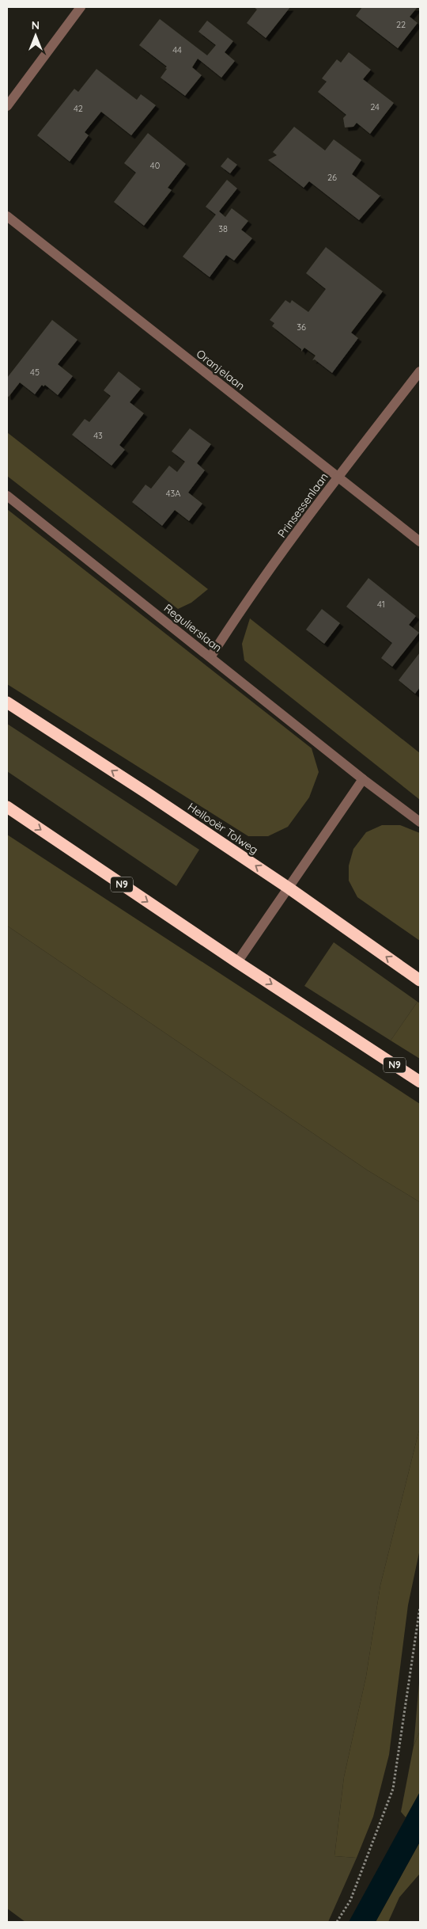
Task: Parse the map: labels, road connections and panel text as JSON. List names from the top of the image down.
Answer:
{
  "streets": {
    "highway": ["Heilooër Tolweg", "N9"],
    "street": ["Oranjelaan", "Prinsessenlaan", "Regulierslaan"]
  },
  "crossings": [
    ["Oranjelaan", "Prinsessenlaan"],
    ["Prinsessenlaan", "Regulierslaan"]
  ],
  "house_numbers": [
    "22",
    "44",
    "24",
    "42",
    "40",
    "26",
    "38",
    "36",
    "45",
    "43",
    "43A",
    "41"
  ],
  "north": "top"
}
